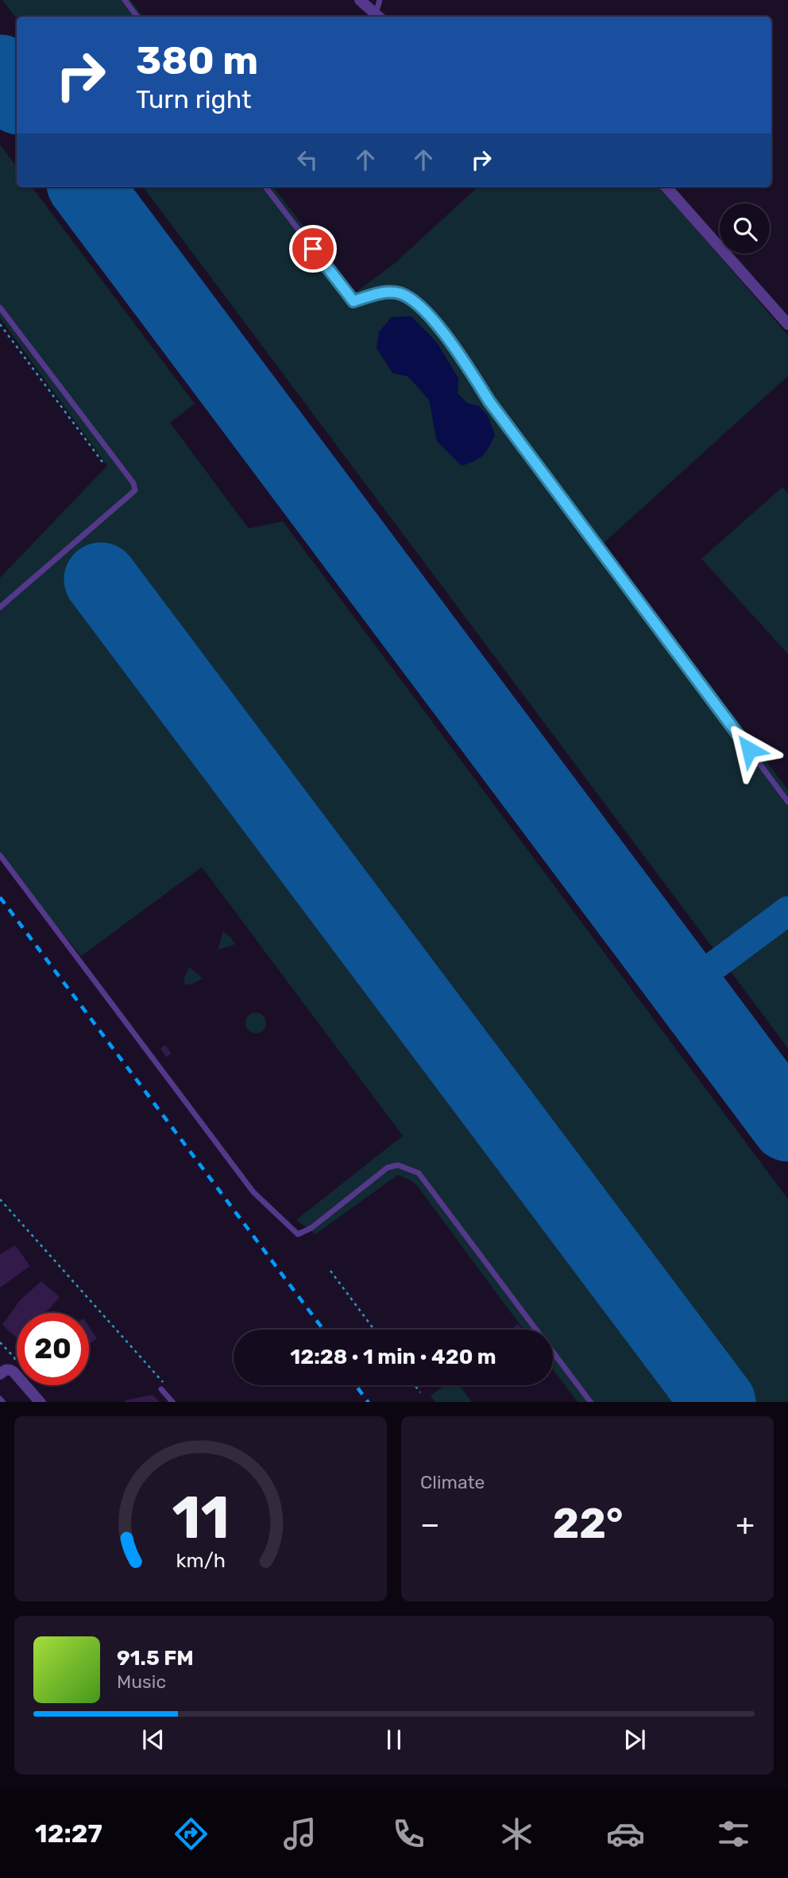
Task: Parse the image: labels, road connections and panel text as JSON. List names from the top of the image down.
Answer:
{
  "page": {
    "turn": ["380 m", "Turn right"],
    "limit": "20",
    "trip": "12:28 · 1 min · 420 m",
    "tile": "Climate",
    "heat": ["−", "22°", "+"],
    "song": ["91.5 FM", "Music"],
    "tabs": "12:27",
    "gauge": ["11", "km/h"]
  }
}
